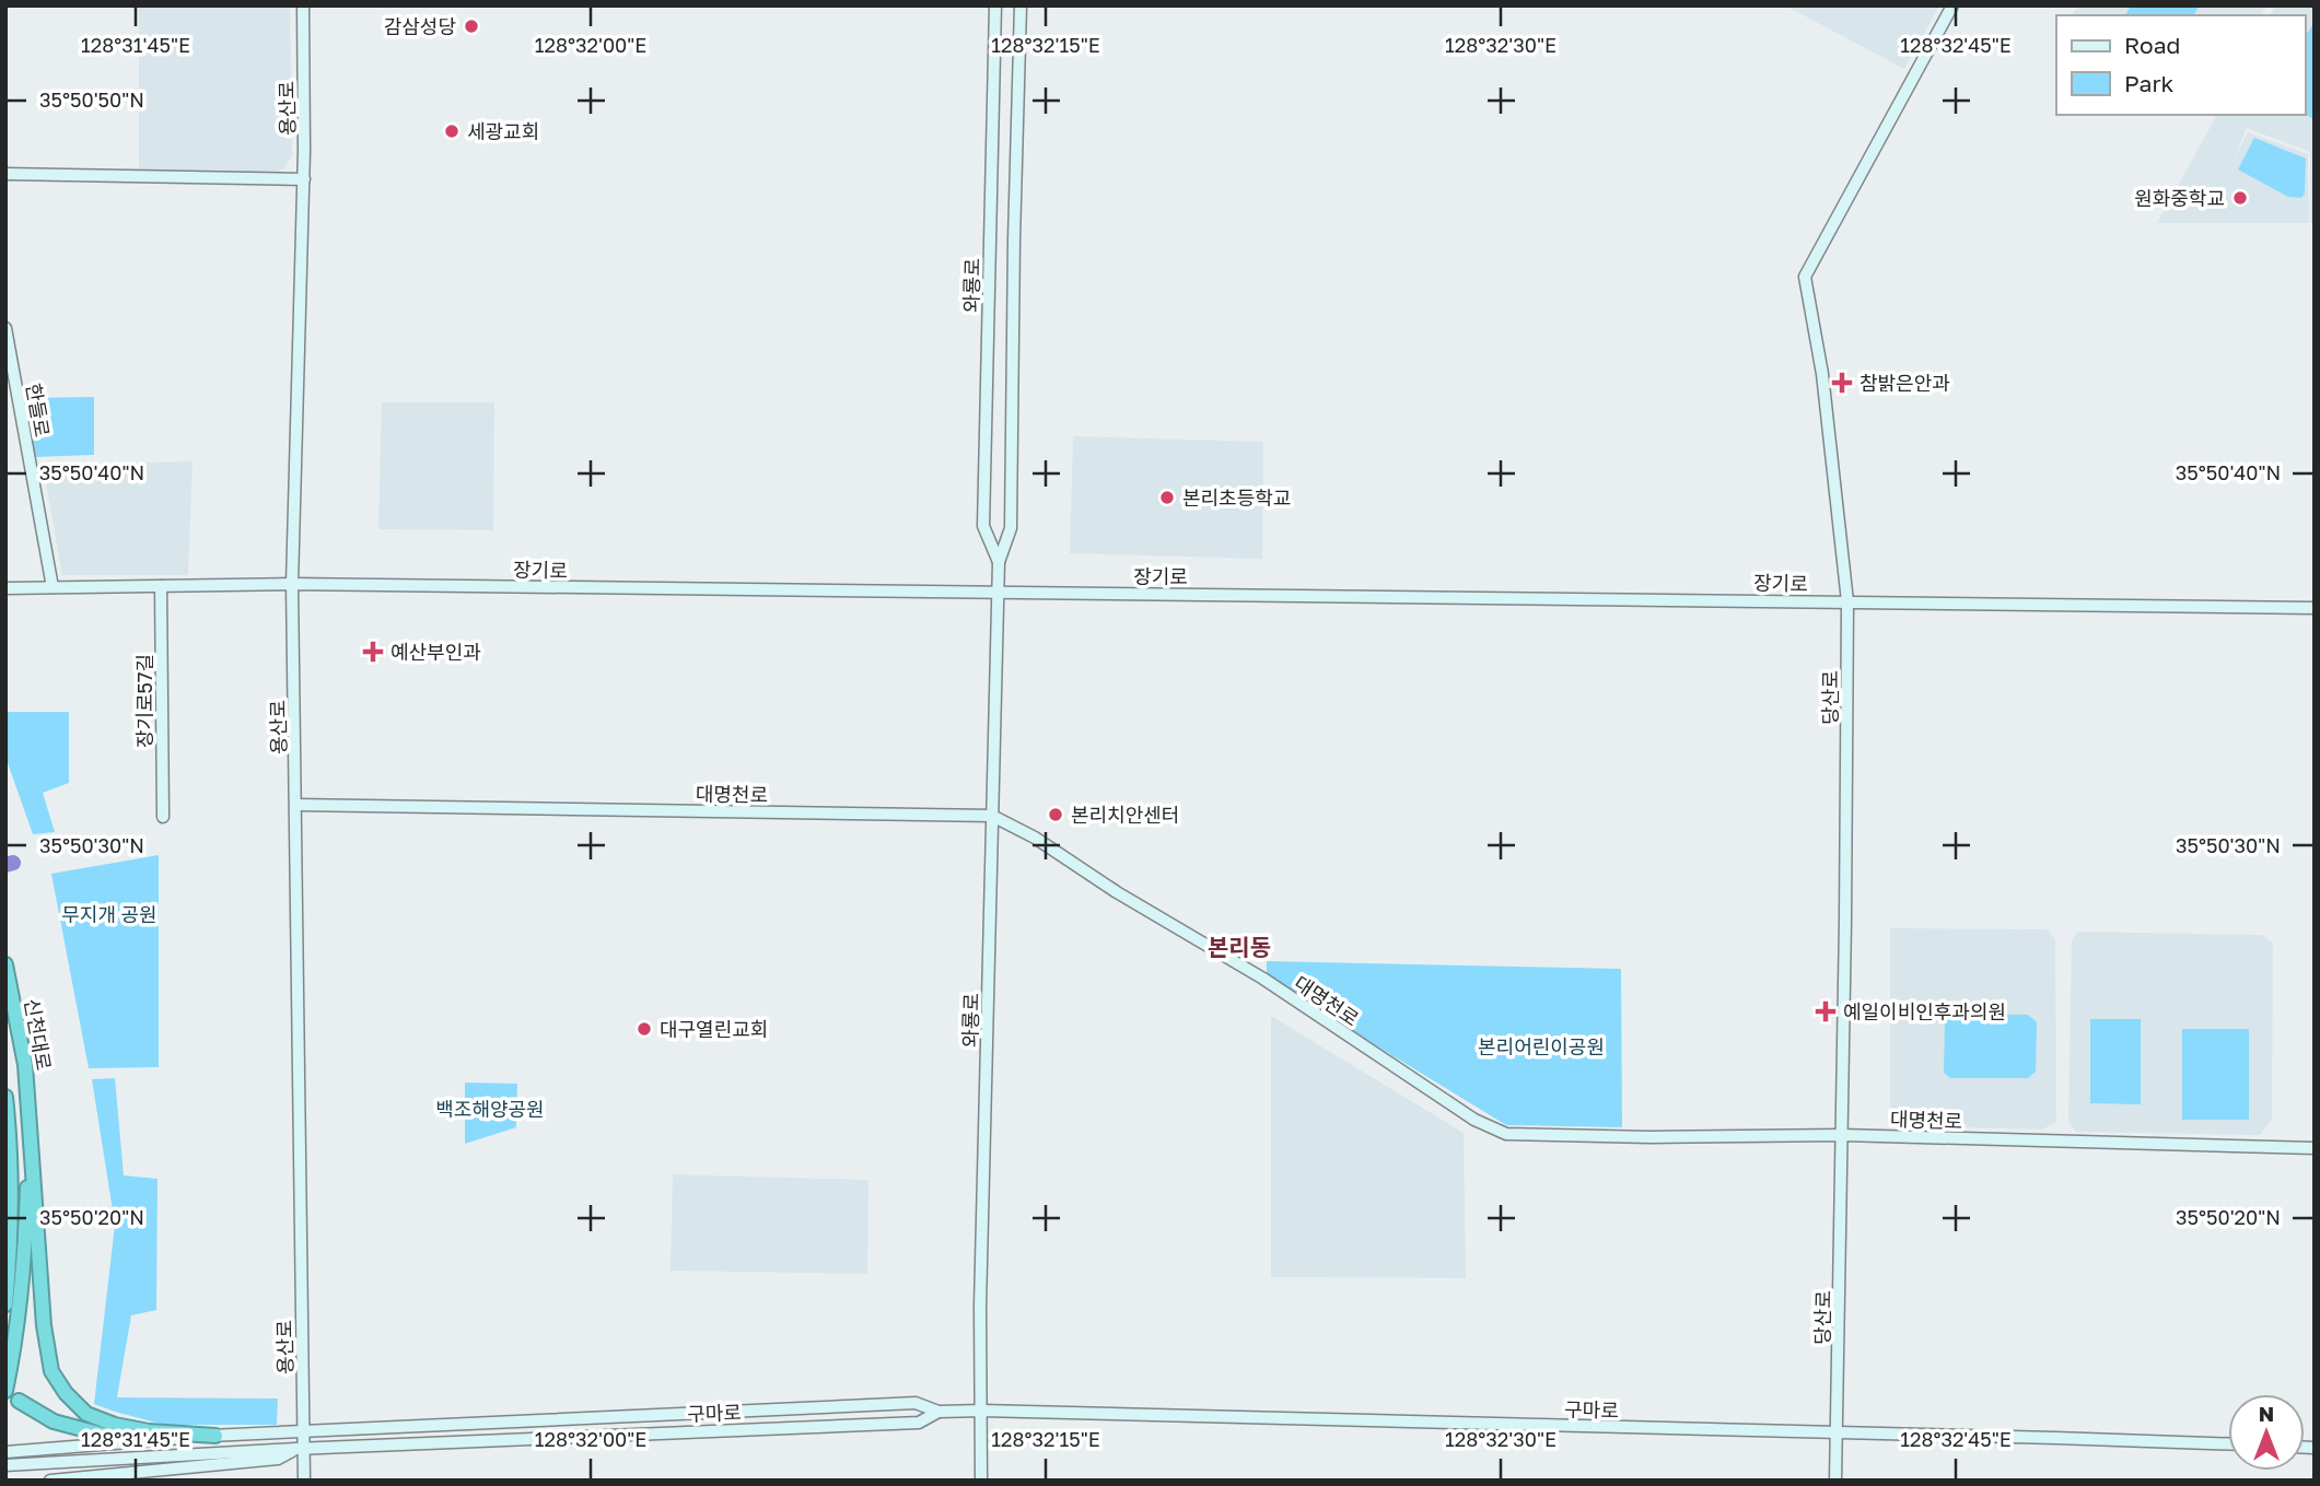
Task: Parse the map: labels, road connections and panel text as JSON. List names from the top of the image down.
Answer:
{
  "streets": {
    "highway": ["신천대로"],
    "main road": [
      "용산로",
      "와룡로",
      "한들로",
      "장기로",
      "당산로",
      "장기로57길",
      "대명천로",
      "구마로"
    ]
  },
  "crossings": [
    ["용산로", "장기로"],
    ["용산로", "대명천로"],
    ["용산로", "구마로"],
    ["와룡로", "장기로"],
    ["와룡로", "대명천로"],
    ["와룡로", "구마로"],
    ["한들로", "장기로"],
    ["장기로", "당산로"],
    ["장기로", "장기로57길"],
    ["당산로", "대명천로"],
    ["당산로", "구마로"]
  ],
  "districts": ["본리동"],
  "parks": ["무지개 공원", "본리어린이공원", "백조해양공원"],
  "places": {
    "other": [
      "감삼성당",
      "세광교회",
      "원화중학교",
      "본리초등학교",
      "본리치안센터",
      "대구열린교회"
    ],
    "health": ["참밝은안과", "예산부인과", "예일이비인후과의원"]
  },
  "legend": ["Road", "Park"],
  "north": "top",
  "coordinates": [
    "128°31'45\"E",
    "128°32'00\"E",
    "128°32'15\"E",
    "128°32'30\"E",
    "128°32'45\"E",
    "35°50'50\"N",
    "35°50'40\"N",
    "35°50'30\"N",
    "35°50'20\"N"
  ]
}
